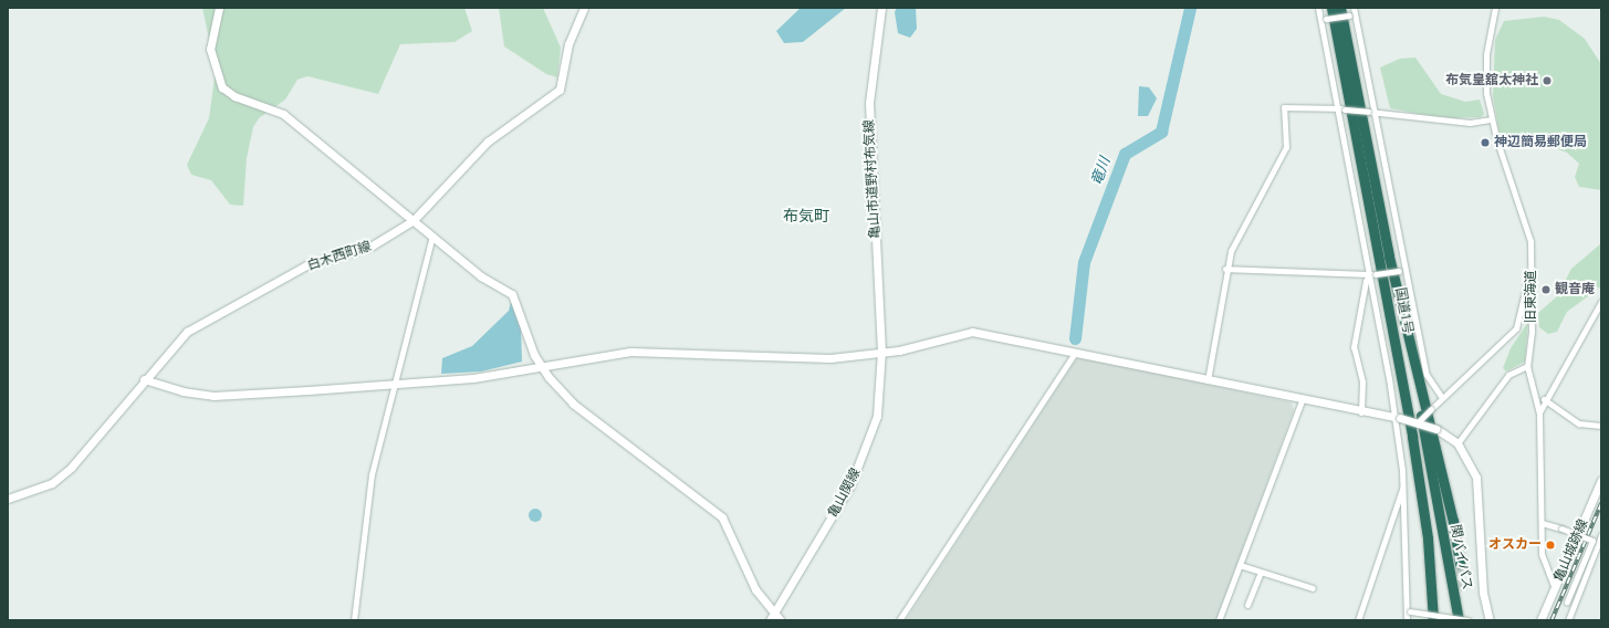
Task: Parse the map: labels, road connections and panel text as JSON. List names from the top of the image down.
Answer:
{
  "streets": {
    "highway": ["国道1号", "関バイパス"],
    "street": [
      "亀山市道野村布気線",
      "白木西町線",
      "旧東海道",
      "亀山関線",
      "亀山城跡線"
    ]
  },
  "crossings": [
    ["亀山市道野村布気線", "亀山関線"],
    ["旧東海道", "亀山城跡線"]
  ],
  "districts": ["布気町"],
  "water": ["竜川"],
  "places": [
    "布気皇舘太神社",
    "神辺簡易郵便局",
    "観音庵",
    "オスカー"
  ]
}
